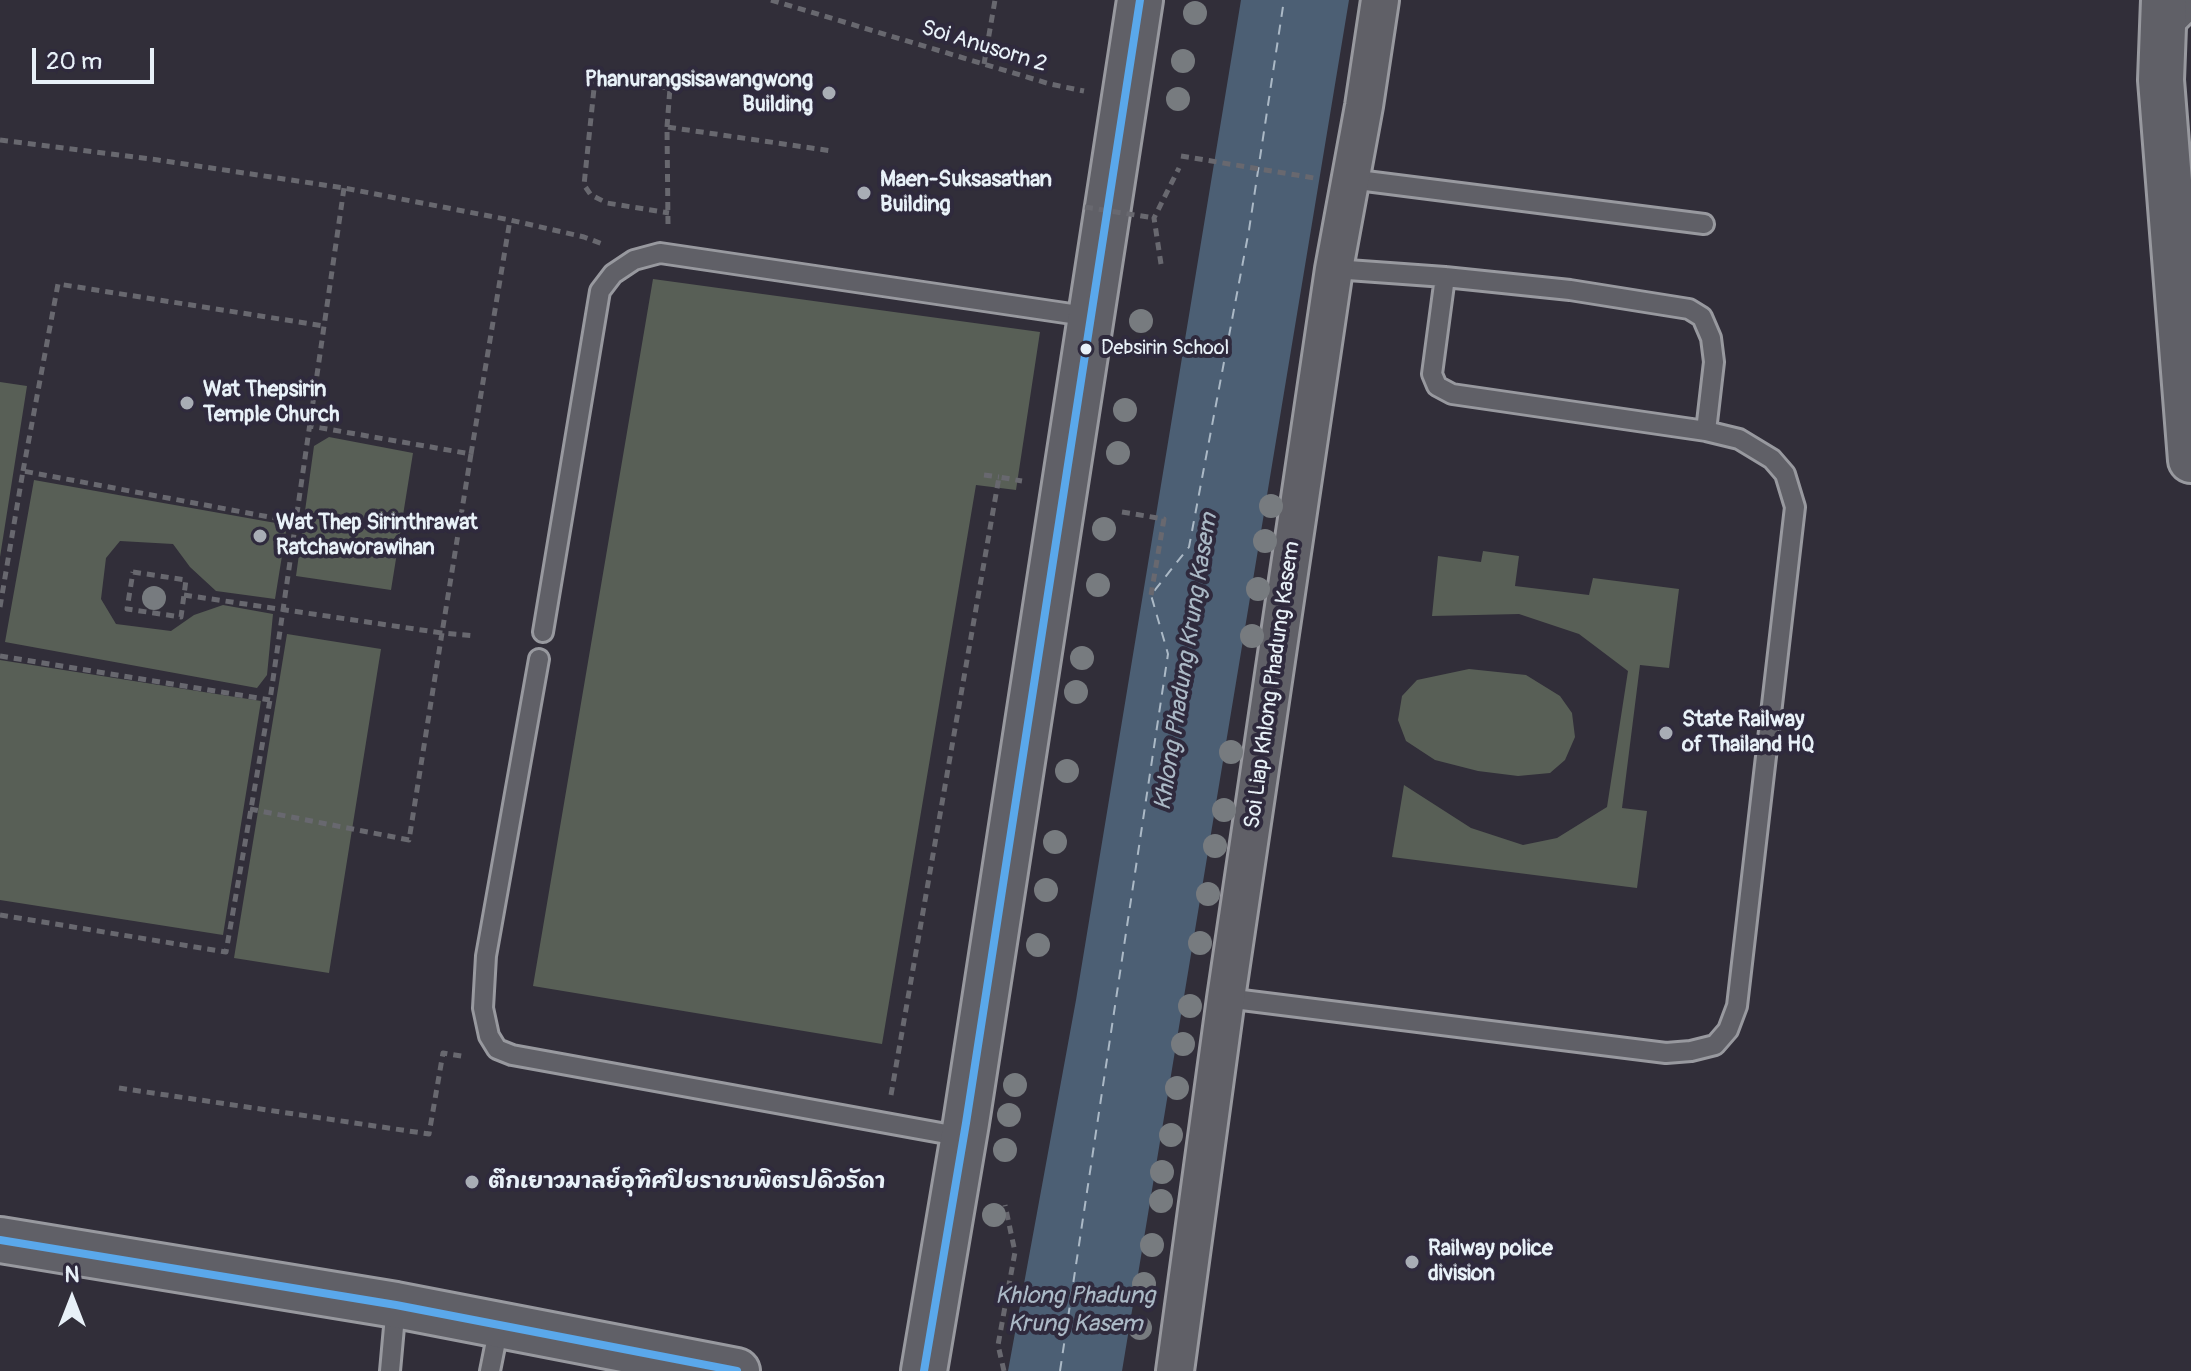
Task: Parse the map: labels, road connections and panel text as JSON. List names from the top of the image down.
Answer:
{
  "streets": {
    "street": ["Soi Liap Khlong Phadung Kasem"],
    "path": ["Soi Anusorn 2"]
  },
  "water": ["Khlong Phadung Krung Kasem"],
  "places": [
    "Phanurangsisawangwong Building",
    "Maen-Suksasathan Building",
    "Debsirin School",
    "Wat Thepsirin Temple Church",
    "Wat Thep Sirinthrawat Ratchaworawihan",
    "State Railway of Thailand HQ",
    "ตึกเยาวมาลย์อุทิศปิยราชบพิตรปดิวรัดา",
    "Railway police division"
  ],
  "scale_bar": "20 m",
  "north": "top"
}
